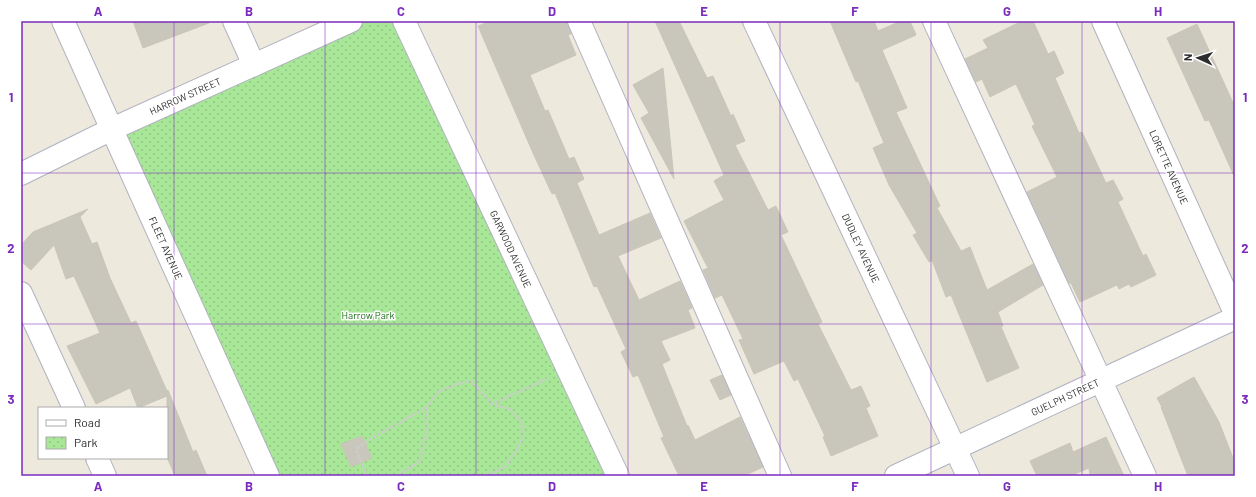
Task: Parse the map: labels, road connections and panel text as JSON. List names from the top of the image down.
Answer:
{
  "streets": {
    "street": [
      "HARROW STREET",
      "LORETTE AVENUE",
      "FLEET AVENUE",
      "DUDLEY AVENUE",
      "GARWOOD AVENUE",
      "GUELPH STREET"
    ]
  },
  "crossings": [
    ["HARROW STREET", "FLEET AVENUE"],
    ["DUDLEY AVENUE", "GUELPH STREET"]
  ],
  "parks": ["Harrow Park"],
  "legend": ["Road", "Park"],
  "north": "left",
  "grid": {
    "columns": [
      "A",
      "B",
      "C",
      "D",
      "E",
      "F",
      "G",
      "H"
    ],
    "rows": ["1", "2", "3"]
  }
}
